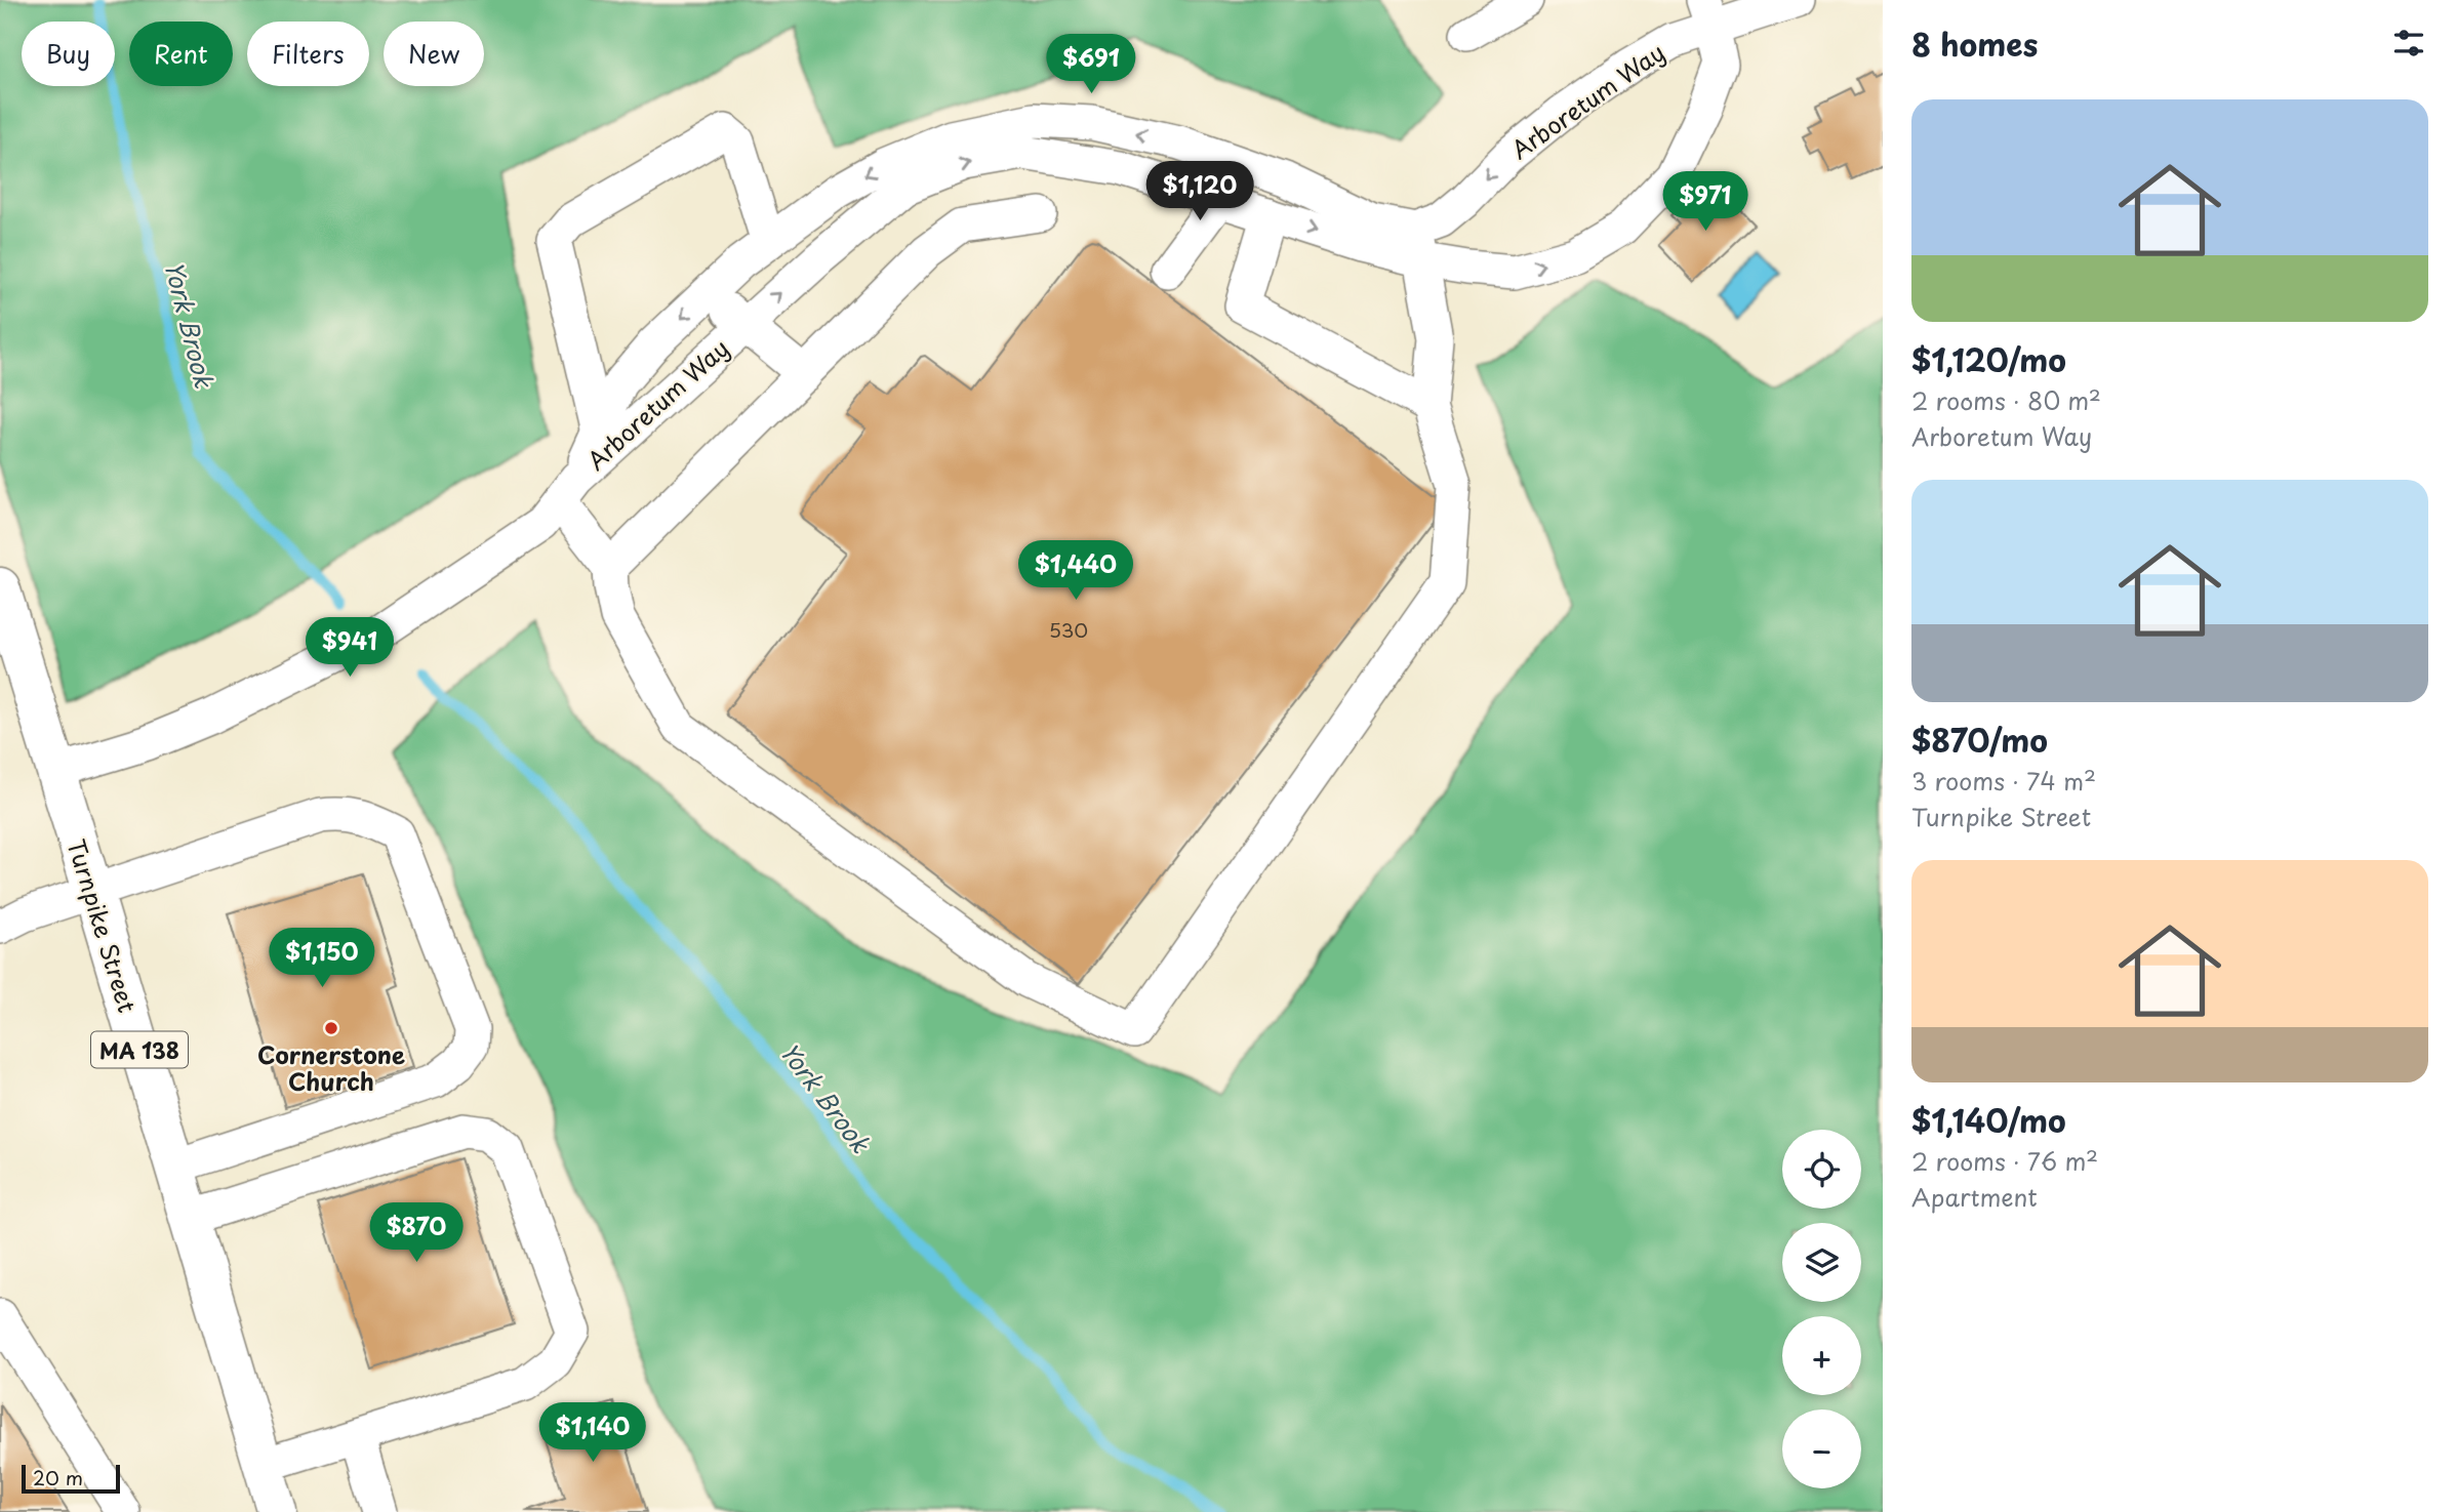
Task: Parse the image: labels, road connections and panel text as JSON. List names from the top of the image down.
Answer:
{
  "streets": {
    "main road": ["Turnpike Street", "MA 138"],
    "street": ["Arboretum Way"]
  },
  "water": ["York Brook"],
  "places": ["Cornerstone Church"],
  "house_numbers": ["530"],
  "scale_bar": "20 m",
  "page": {
    "heading": "8 homes",
    "chip": [
      "Buy",
      "Rent",
      "Filters",
      "New"
    ],
    "price": [
      "$691",
      "$1,120",
      "$971",
      "$1,440",
      "$941",
      "$1,150",
      "$870",
      "$1,140"
    ],
    "list": [
      {
        "name": "$1,120/mo",
        "note": "2 rooms · 80 m² · Arboretum Way"
      },
      {
        "name": "$870/mo",
        "note": "3 rooms · 74 m² · Turnpike Street"
      },
      {
        "name": "$1,140/mo",
        "note": "2 rooms · 76 m² · Apartment"
      }
    ],
    "map_buttons": ["+", "−"],
    "scale": "20 m"
  }
}
